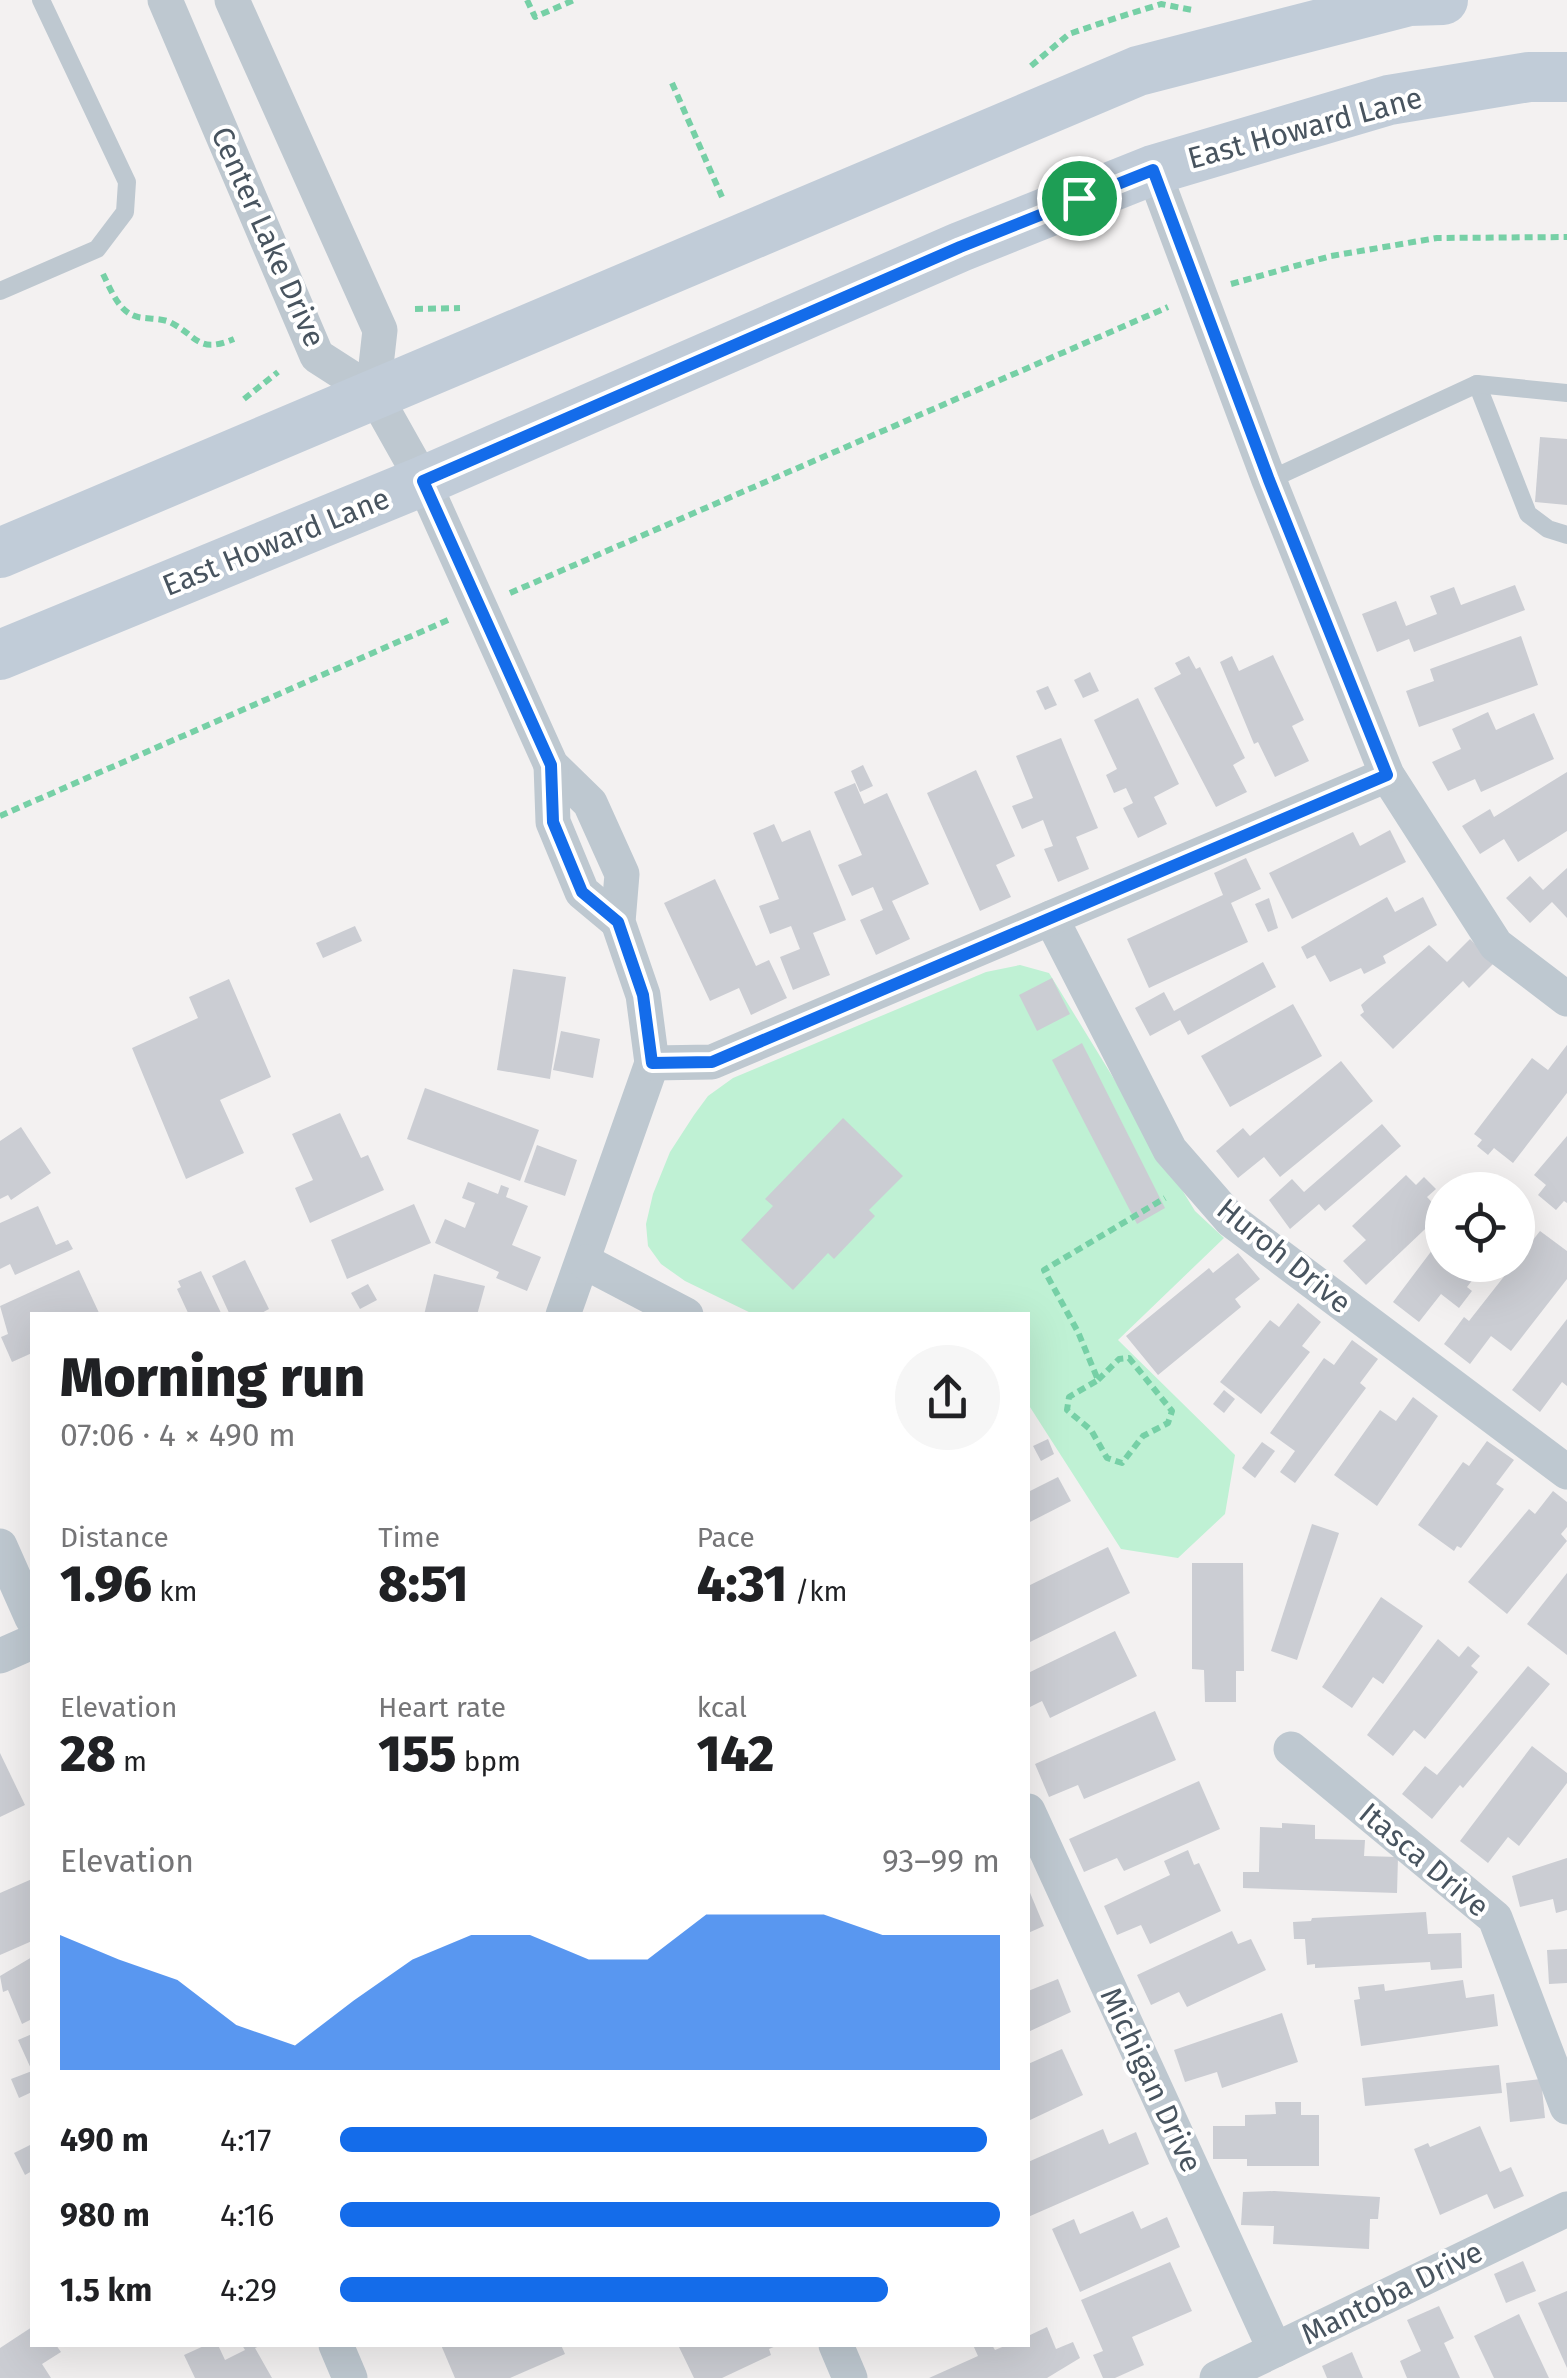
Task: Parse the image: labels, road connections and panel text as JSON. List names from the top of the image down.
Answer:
{
  "streets": {
    "main road": ["East Howard Lane"],
    "street": [
      "Center Lake Drive",
      "Huroh Drive",
      "Itasca Drive",
      "Michigan Drive",
      "Mantoba Drive"
    ]
  },
  "crossings": [
    ["Michigan Drive", "Mantoba Drive"]
  ],
  "page": {
    "heading": ["Morning run", "07:06 · 4 × 490 m"],
    "stats": [
      ["Distance", "1.96 km"],
      ["Time", "8:51"],
      ["Pace", "4:31 /km"],
      ["Elevation", "28 m"],
      ["Heart rate", "155 bpm"],
      ["kcal", "142"]
    ],
    "chart": ["Elevation", "93–99 m"],
    "list": [
      {
        "name": "490 m",
        "note": "4:17"
      },
      {
        "name": "980 m",
        "note": "4:16"
      },
      {
        "name": "1.5 km",
        "note": "4:29"
      }
    ]
  }
}
